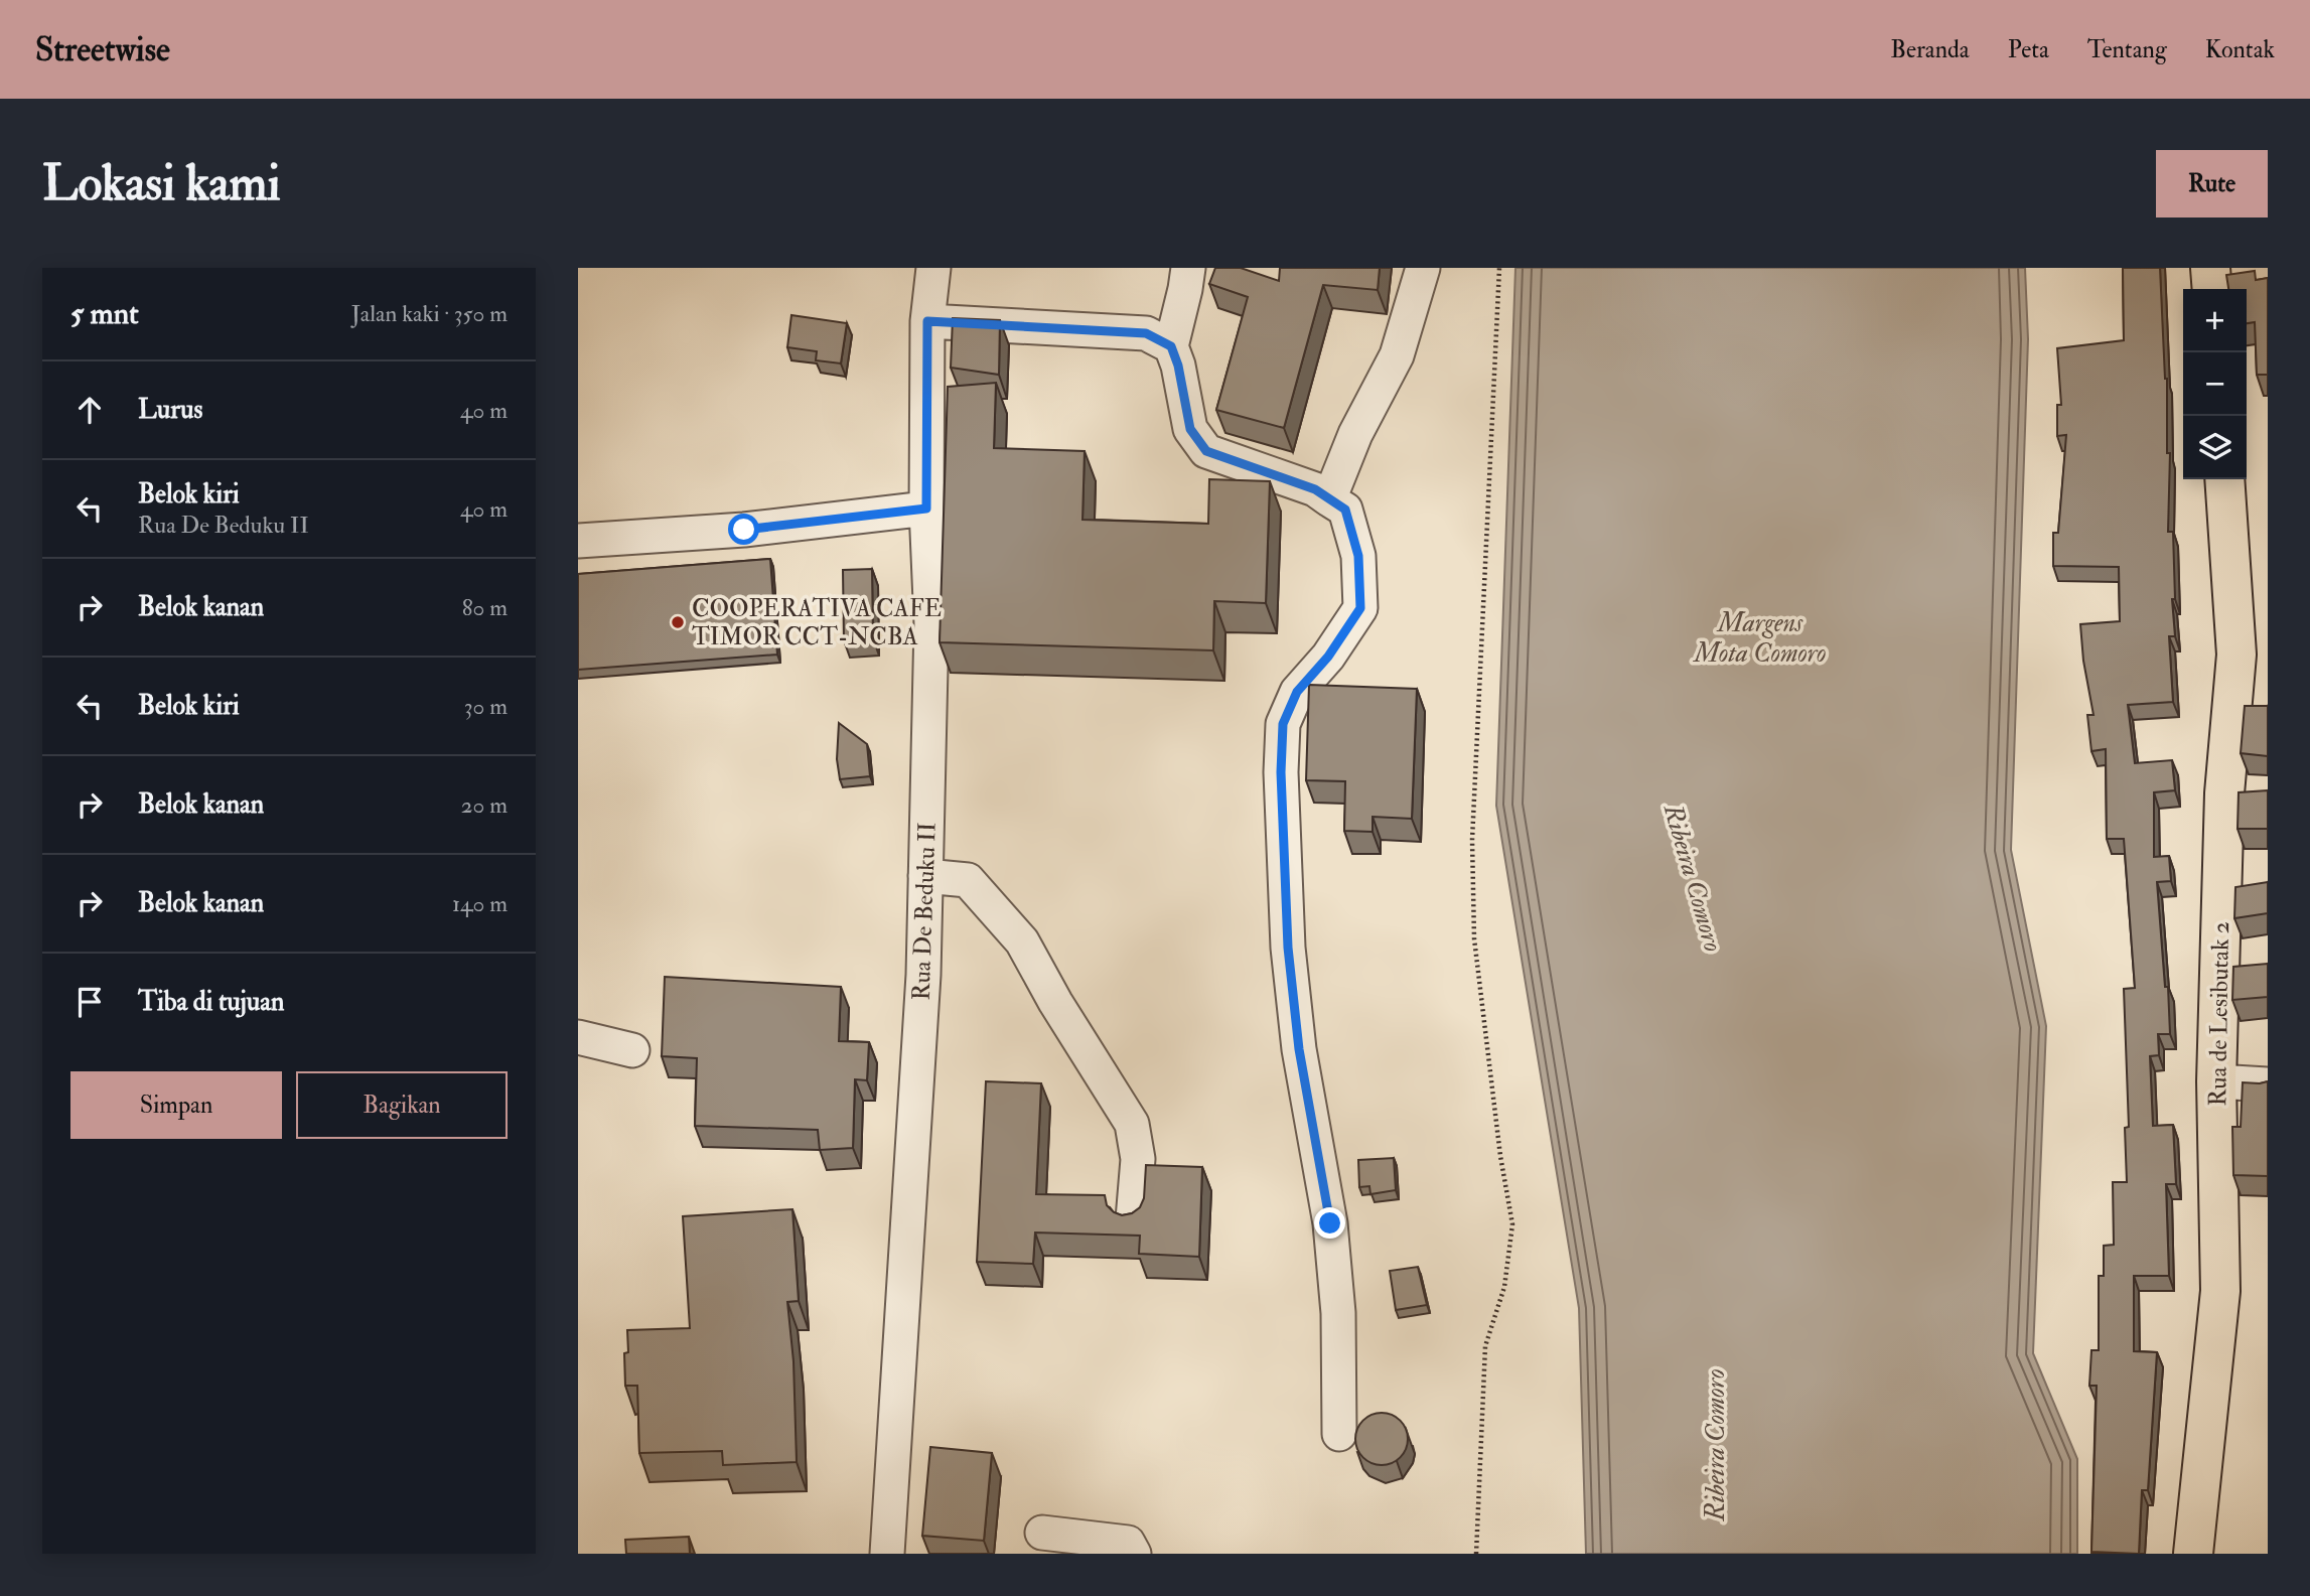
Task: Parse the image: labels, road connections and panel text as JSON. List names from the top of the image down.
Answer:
{
  "streets": {
    "main road": ["Rua de Lesibutak 2"],
    "street": ["Rua De Beduku II"]
  },
  "water": ["Margens Mota Comoro", "Ribeira Comoro"],
  "places": ["COOPERATIVA CAFE TIMOR CCT-NCBA"],
  "page": {
    "header": "Streetwise",
    "nav": [
      "Beranda",
      "Peta",
      "Tentang",
      "Kontak"
    ],
    "buttons": [
      "Rute",
      ["Simpan", "Bagikan"]
    ],
    "title": "Lokasi kami",
    "heading": ["5 mnt", "Jalan kaki · 350 m"],
    "map_buttons": ["+", "−"],
    "list": [
      ["Lurus", "40 m"],
      ["Belok kiri", "Rua De Beduku II", "40 m"],
      ["Belok kanan", "80 m"],
      ["Belok kiri", "30 m"],
      ["Belok kanan", "20 m"],
      ["Belok kanan", "140 m"],
      "Tiba di tujuan"
    ]
  }
}
